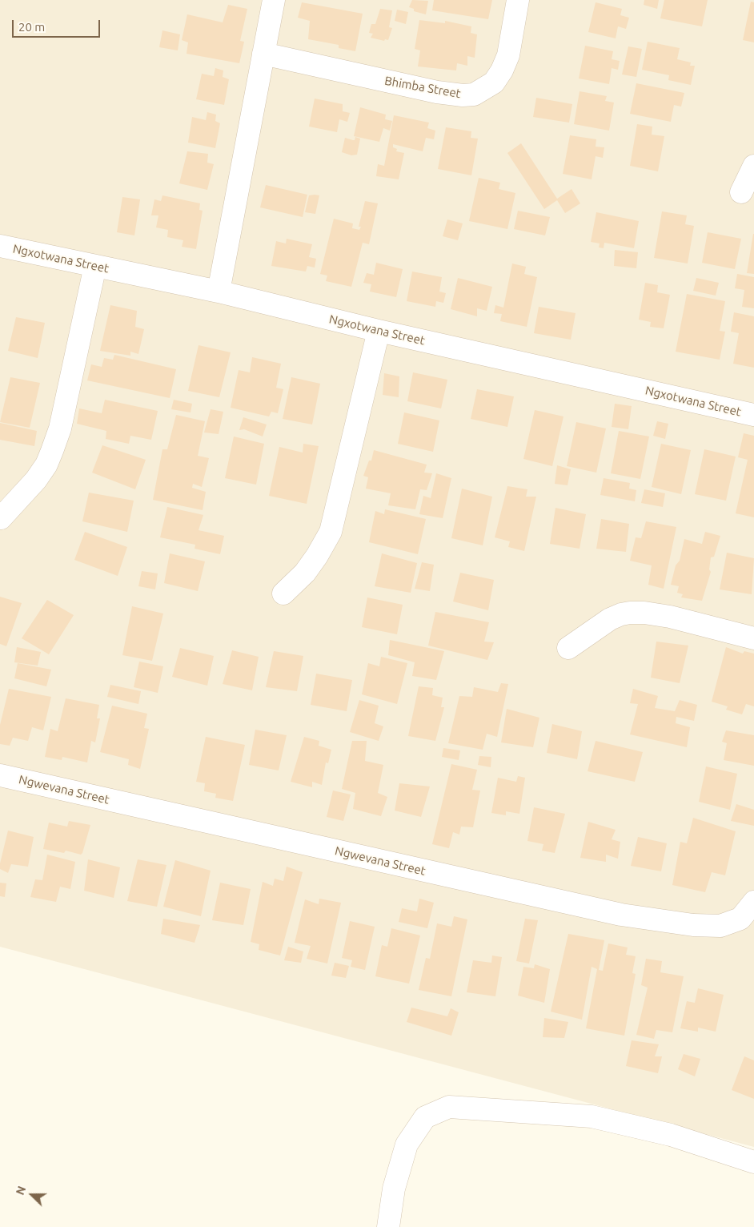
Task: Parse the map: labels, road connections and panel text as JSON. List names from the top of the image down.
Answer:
{
  "streets": {
    "street": ["Bhimba Street", "Ngxotwana Street", "Ngwevana Street"]
  },
  "scale_bar": "20 m",
  "north": "left"
}
